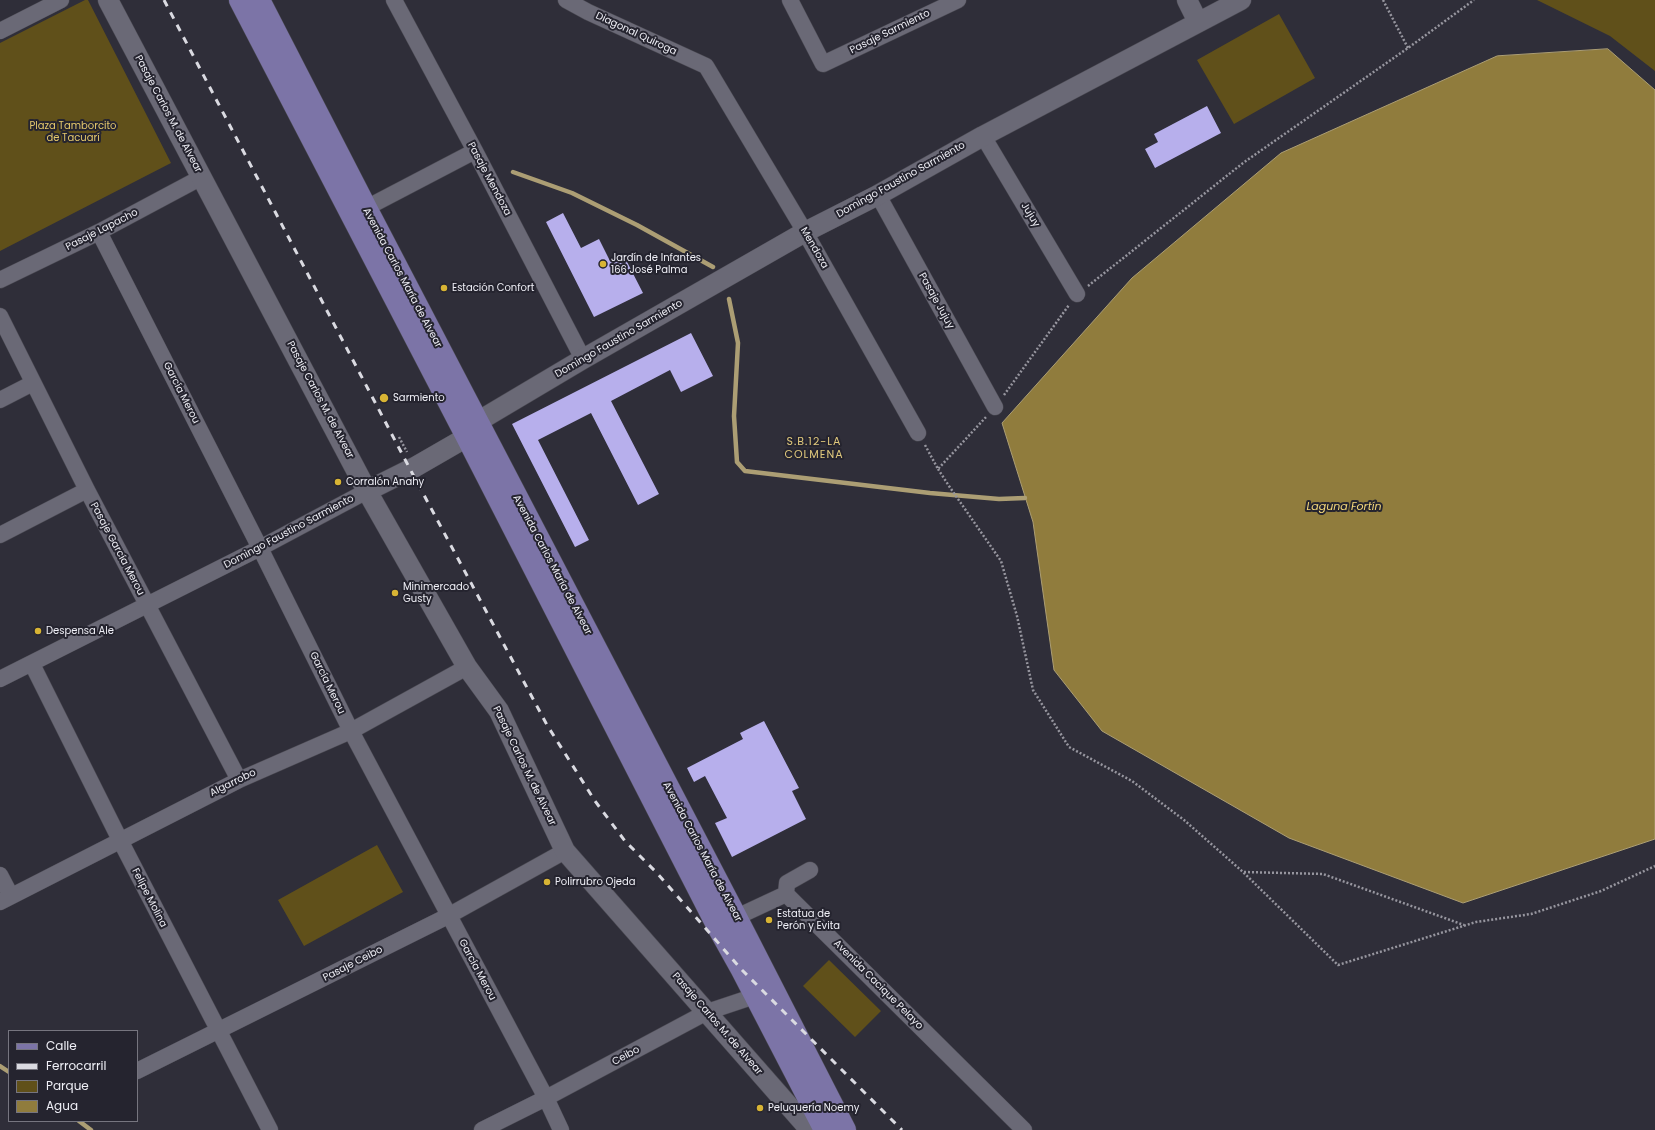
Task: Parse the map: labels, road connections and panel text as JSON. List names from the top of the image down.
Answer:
{
  "streets": {
    "main road": ["Avenida Carlos María de Alvear"],
    "street": [
      "Pasaje Sarmiento",
      "Diagonal Quiroga",
      "Pasaje Carlos M. de Alvear",
      "Pasaje Mendoza",
      "Domingo Faustino Sarmiento",
      "Jujuy",
      "Pasaje Lapacho",
      "Mendoza",
      "Pasaje Jujuy",
      "García Merou",
      "Pasaje García Merou",
      "Algarrobo",
      "Felipe Molina",
      "Pasaje Ceibo",
      "Avenida Cacique Pelayo",
      "Ceibo"
    ]
  },
  "crossings": [
    ["Diagonal Quiroga", "Mendoza"],
    ["Pasaje Carlos M. de Alvear", "Domingo Faustino Sarmiento"],
    ["Pasaje Carlos M. de Alvear", "Pasaje Lapacho"],
    ["Pasaje Carlos M. de Alvear", "Algarrobo"],
    ["Pasaje Carlos M. de Alvear", "Pasaje Ceibo"],
    ["Pasaje Carlos M. de Alvear", "Ceibo"],
    ["Pasaje Mendoza", "Domingo Faustino Sarmiento"],
    ["Domingo Faustino Sarmiento", "Jujuy"],
    ["Domingo Faustino Sarmiento", "Mendoza"],
    ["Domingo Faustino Sarmiento", "Avenida Carlos María de Alvear"],
    ["Domingo Faustino Sarmiento", "Pasaje Jujuy"],
    ["Domingo Faustino Sarmiento", "García Merou"],
    ["Domingo Faustino Sarmiento", "Pasaje García Merou"],
    ["Domingo Faustino Sarmiento", "Felipe Molina"],
    ["Pasaje Lapacho", "García Merou"],
    ["Avenida Carlos María de Alvear", "Ceibo"],
    ["García Merou", "Algarrobo"],
    ["García Merou", "Pasaje Ceibo"],
    ["García Merou", "Ceibo"],
    ["Pasaje García Merou", "Algarrobo"],
    ["Algarrobo", "Felipe Molina"],
    ["Felipe Molina", "Pasaje Ceibo"]
  ],
  "districts": ["S.B.12-LA COLMENA"],
  "water": ["Laguna Fortín"],
  "parks": ["Plaza Tamborcito de Tacuarí"],
  "places": [
    "Jardín de Infantes 166 José Palma",
    "Estación Confort",
    "Sarmiento",
    "Corralón Anahy",
    "Minimercado Gusty",
    "Despensa Ale",
    "Polirrubro Ojeda",
    "Estatua de Perón y Evita",
    "Peluquería Noemy"
  ],
  "legend": [
    "Calle",
    "Ferrocarril",
    "Parque",
    "Agua"
  ]
}
